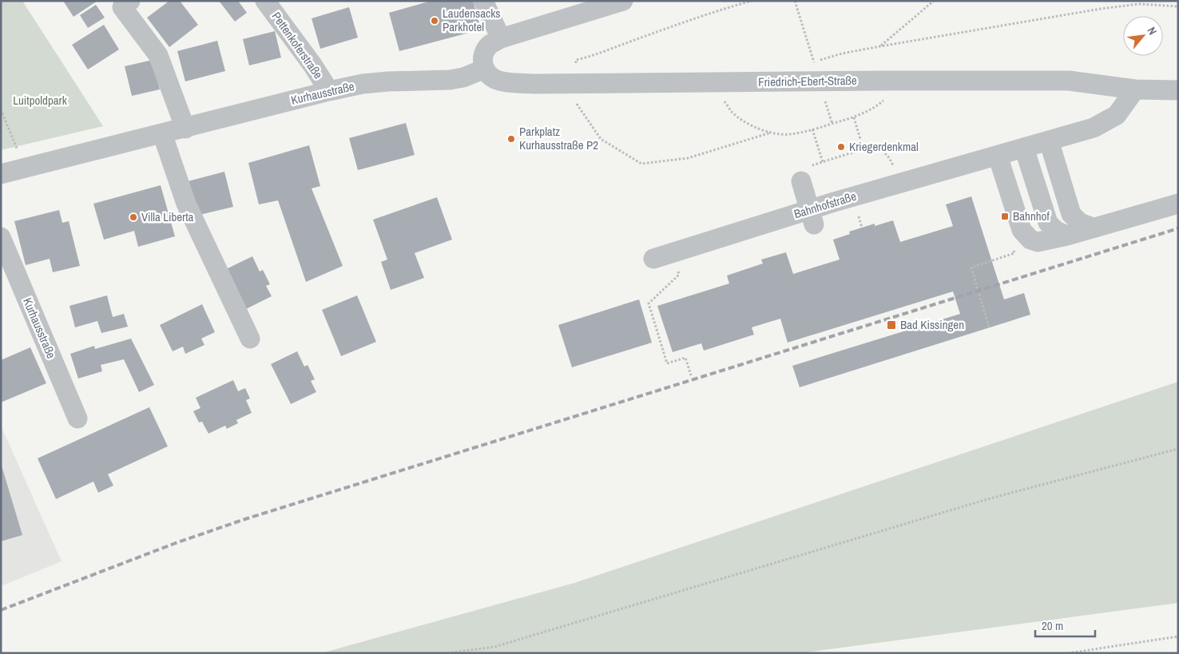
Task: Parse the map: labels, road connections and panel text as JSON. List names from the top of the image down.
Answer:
{
  "streets": {
    "street": [
      "Pettenkoferstraße",
      "Friedrich-Ebert-Straße",
      "Kurhausstraße",
      "Bahnhofstraße"
    ]
  },
  "crossings": [
    ["Pettenkoferstraße", "Kurhausstraße"],
    ["Friedrich-Ebert-Straße", "Kurhausstraße"]
  ],
  "parks": ["Luitpoldpark"],
  "places": {
    "other": [
      "Laudensacks Parkhotel",
      "Parkplatz Kurhausstraße P2",
      "Kriegerdenkmal",
      "Villa Liberta"
    ],
    "transit": ["Bahnhof", "Bad Kissingen"]
  },
  "scale_bar": "20 m",
  "north": "top right"
}
